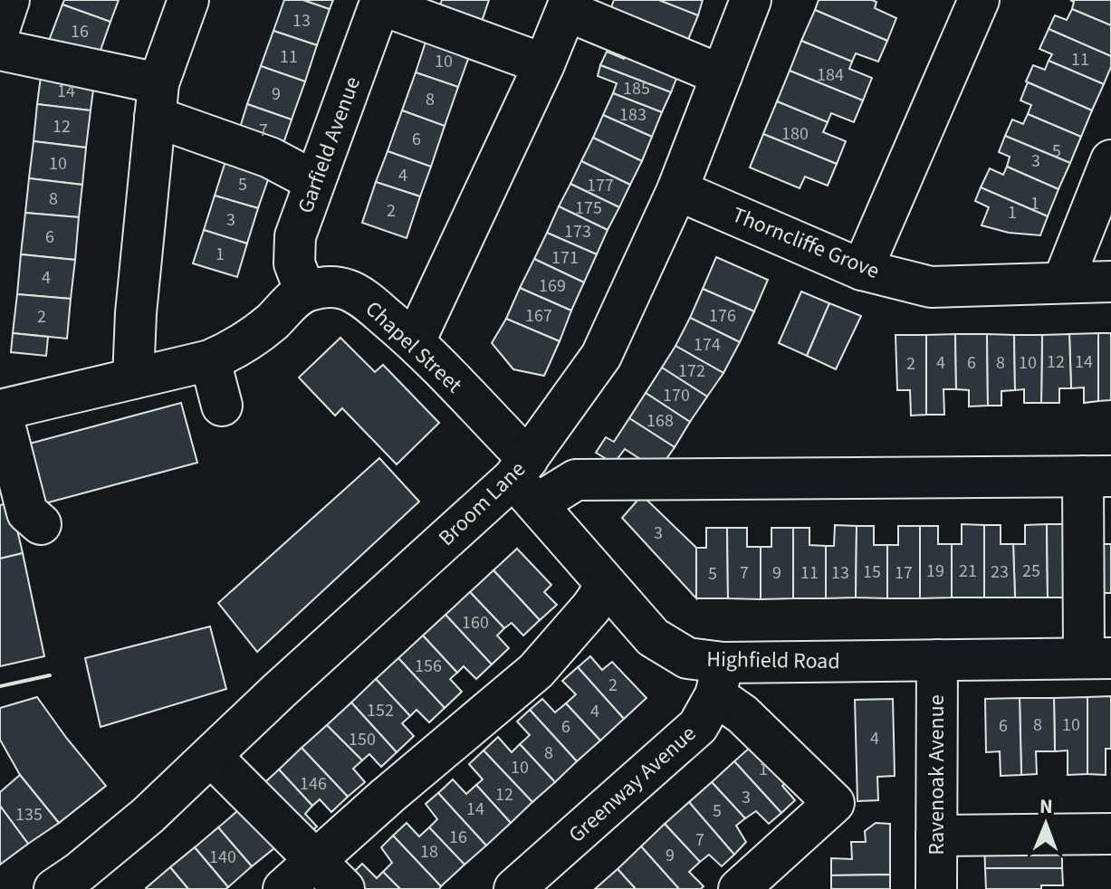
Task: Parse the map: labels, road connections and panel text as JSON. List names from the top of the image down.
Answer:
{
  "streets": {
    "street": [
      "Garfield Avenue",
      "Thorncliffe Grove",
      "Chapel Street",
      "Broom Lane",
      "Highfield Road",
      "Ravenoak Avenue",
      "Greenway Avenue"
    ]
  },
  "crossings": [
    ["Garfield Avenue", "Chapel Street"],
    ["Thorncliffe Grove", "Broom Lane"],
    ["Chapel Street", "Broom Lane"],
    ["Chapel Street", "Highfield Road"],
    ["Broom Lane", "Highfield Road"],
    ["Highfield Road", "Ravenoak Avenue"],
    ["Highfield Road", "Greenway Avenue"]
  ],
  "house_numbers": [
    "13",
    "16",
    "11",
    "11",
    "10",
    "184",
    "185",
    "14",
    "9",
    "8",
    "183",
    "12",
    "7",
    "180",
    "6",
    "5",
    "3",
    "10",
    "4",
    "5",
    "177",
    "8",
    "1",
    "175",
    "2",
    "1",
    "3",
    "173",
    "6",
    "1",
    "171",
    "4",
    "169",
    "167",
    "176",
    "2",
    "174",
    "12",
    "14",
    "4",
    "6",
    "8",
    "10",
    "2",
    "172",
    "170",
    "168",
    "3",
    "19",
    "21",
    "25",
    "15",
    "23",
    "7",
    "9",
    "11",
    "13",
    "17",
    "5",
    "160",
    "156",
    "2",
    "152",
    "4",
    "8",
    "10",
    "6",
    "6",
    "4",
    "150",
    "8",
    "10",
    "1",
    "146",
    "12",
    "3",
    "14",
    "5",
    "135",
    "16",
    "7",
    "18",
    "9",
    "140"
  ],
  "north": "top"
}
